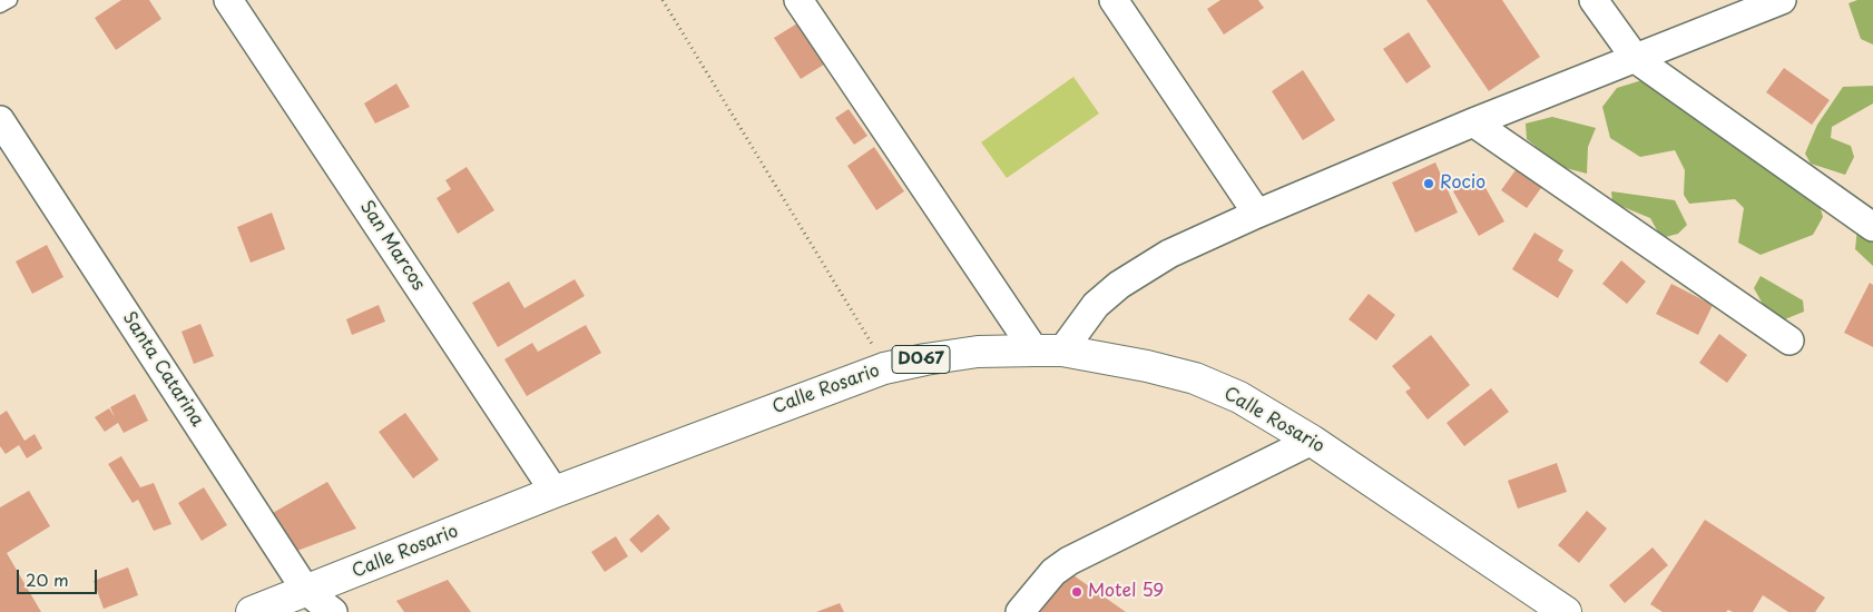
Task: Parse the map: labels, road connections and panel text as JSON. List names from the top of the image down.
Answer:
{
  "streets": {
    "main road": ["D067", "Calle Rosario"],
    "street": ["San Marcos", "Santa Catarina"]
  },
  "crossings": [
    ["San Marcos", "Calle Rosario"],
    ["Santa Catarina", "Calle Rosario"]
  ],
  "places": ["Rocio", "Motel 59"],
  "scale_bar": "20 m"
}
